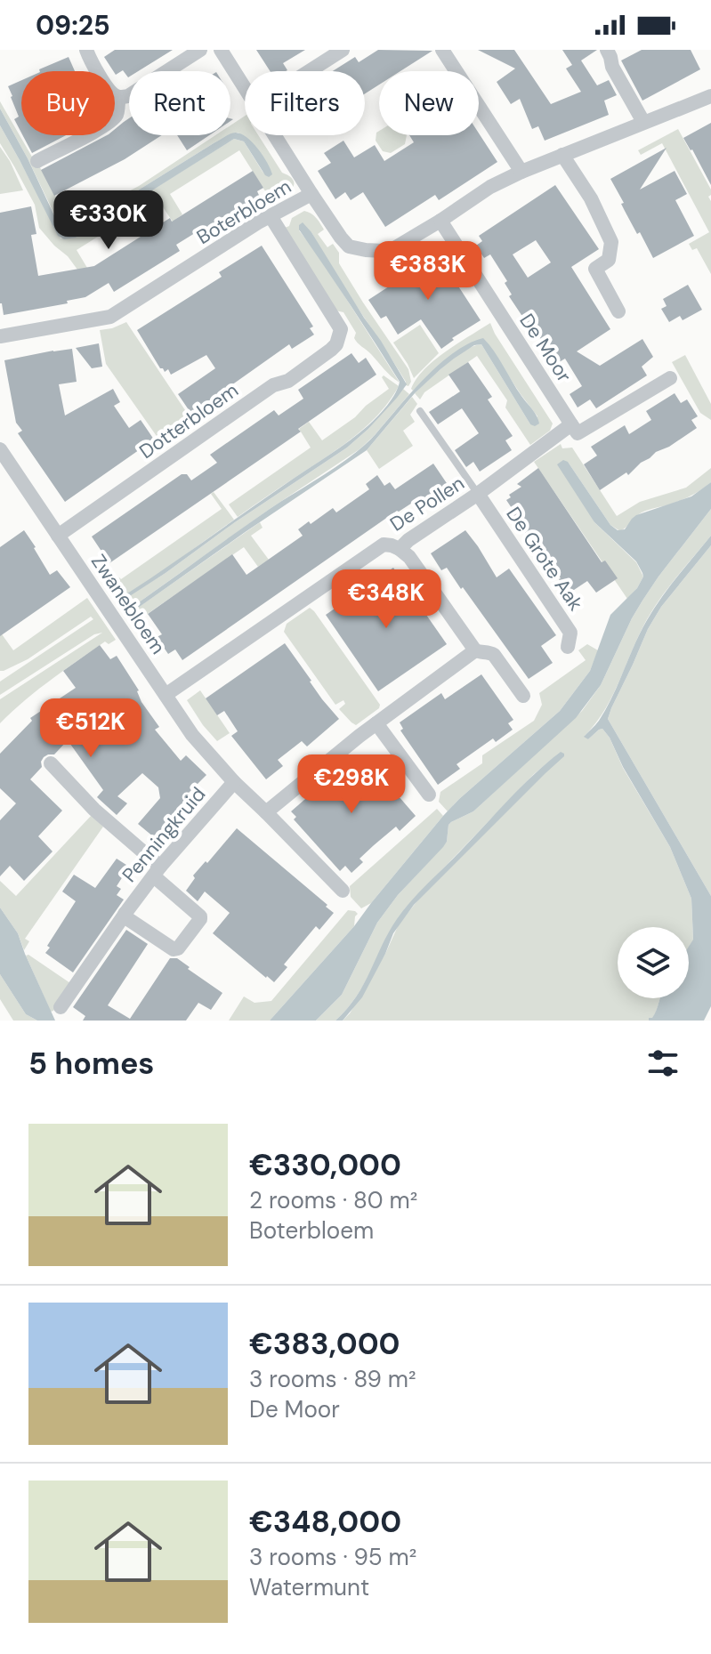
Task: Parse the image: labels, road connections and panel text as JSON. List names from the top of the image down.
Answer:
{
  "streets": {
    "street": [
      "Boterbloem",
      "De Moor",
      "Dotterbloem",
      "De Pollen",
      "De Grote Aak",
      "Zwanebloem",
      "Penningkruid"
    ]
  },
  "crossings": [
    ["Boterbloem", "Dotterbloem"],
    ["De Moor", "De Pollen"],
    ["Dotterbloem", "Zwanebloem"],
    ["De Pollen", "De Grote Aak"],
    ["De Pollen", "Zwanebloem"],
    ["Zwanebloem", "Penningkruid"]
  ],
  "page": {
    "status": "09:25",
    "chip": [
      "Buy",
      "Rent",
      "Filters",
      "New"
    ],
    "price": [
      "€330K",
      "€383K",
      "€348K",
      "€512K",
      "€298K"
    ],
    "heading": "5 homes",
    "list": [
      {
        "name": "€330,000",
        "note": "2 rooms · 80 m² · Boterbloem"
      },
      {
        "name": "€383,000",
        "note": "3 rooms · 89 m² · De Moor"
      },
      {
        "name": "€348,000",
        "note": "3 rooms · 95 m² · Watermunt"
      }
    ]
  }
}
